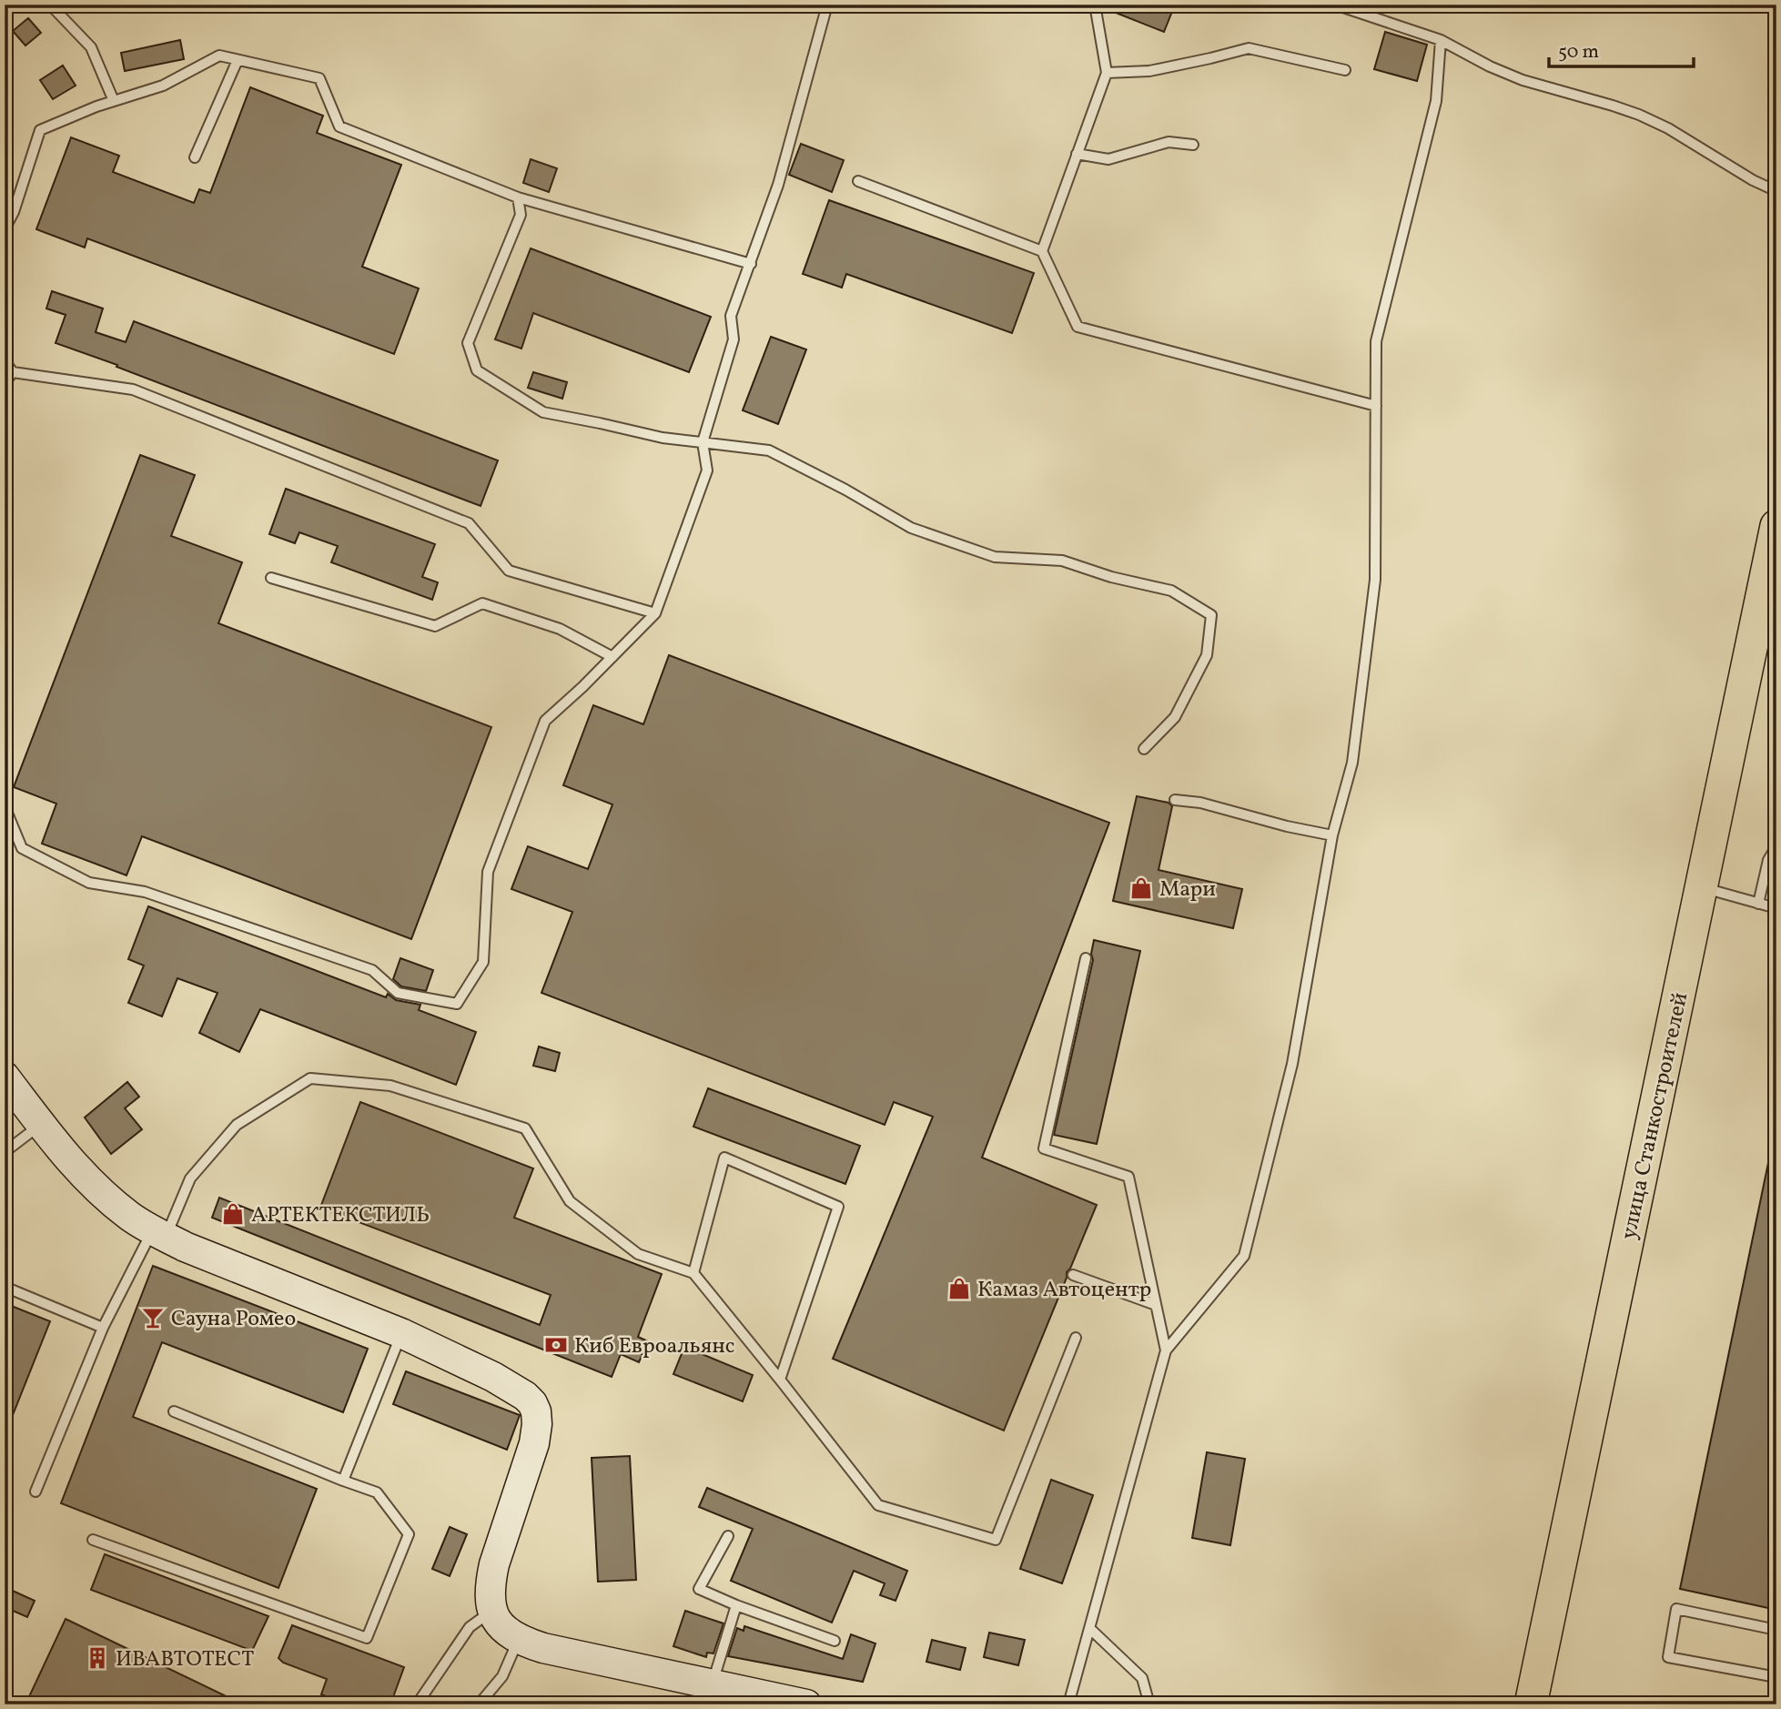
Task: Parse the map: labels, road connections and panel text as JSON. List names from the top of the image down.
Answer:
{
  "streets": {
    "main road": ["улица Станкостроителей"]
  },
  "places": {
    "shop": ["Мари", "АРТЕКТЕКСТИЛЬ", "Камаз Автоцентр"],
    "bar": ["Сауна Ромео"],
    "bank": ["Киб Евроальянс"],
    "building": ["ИВАВТОТЕСТ"]
  },
  "scale_bar": "50 m"
}
